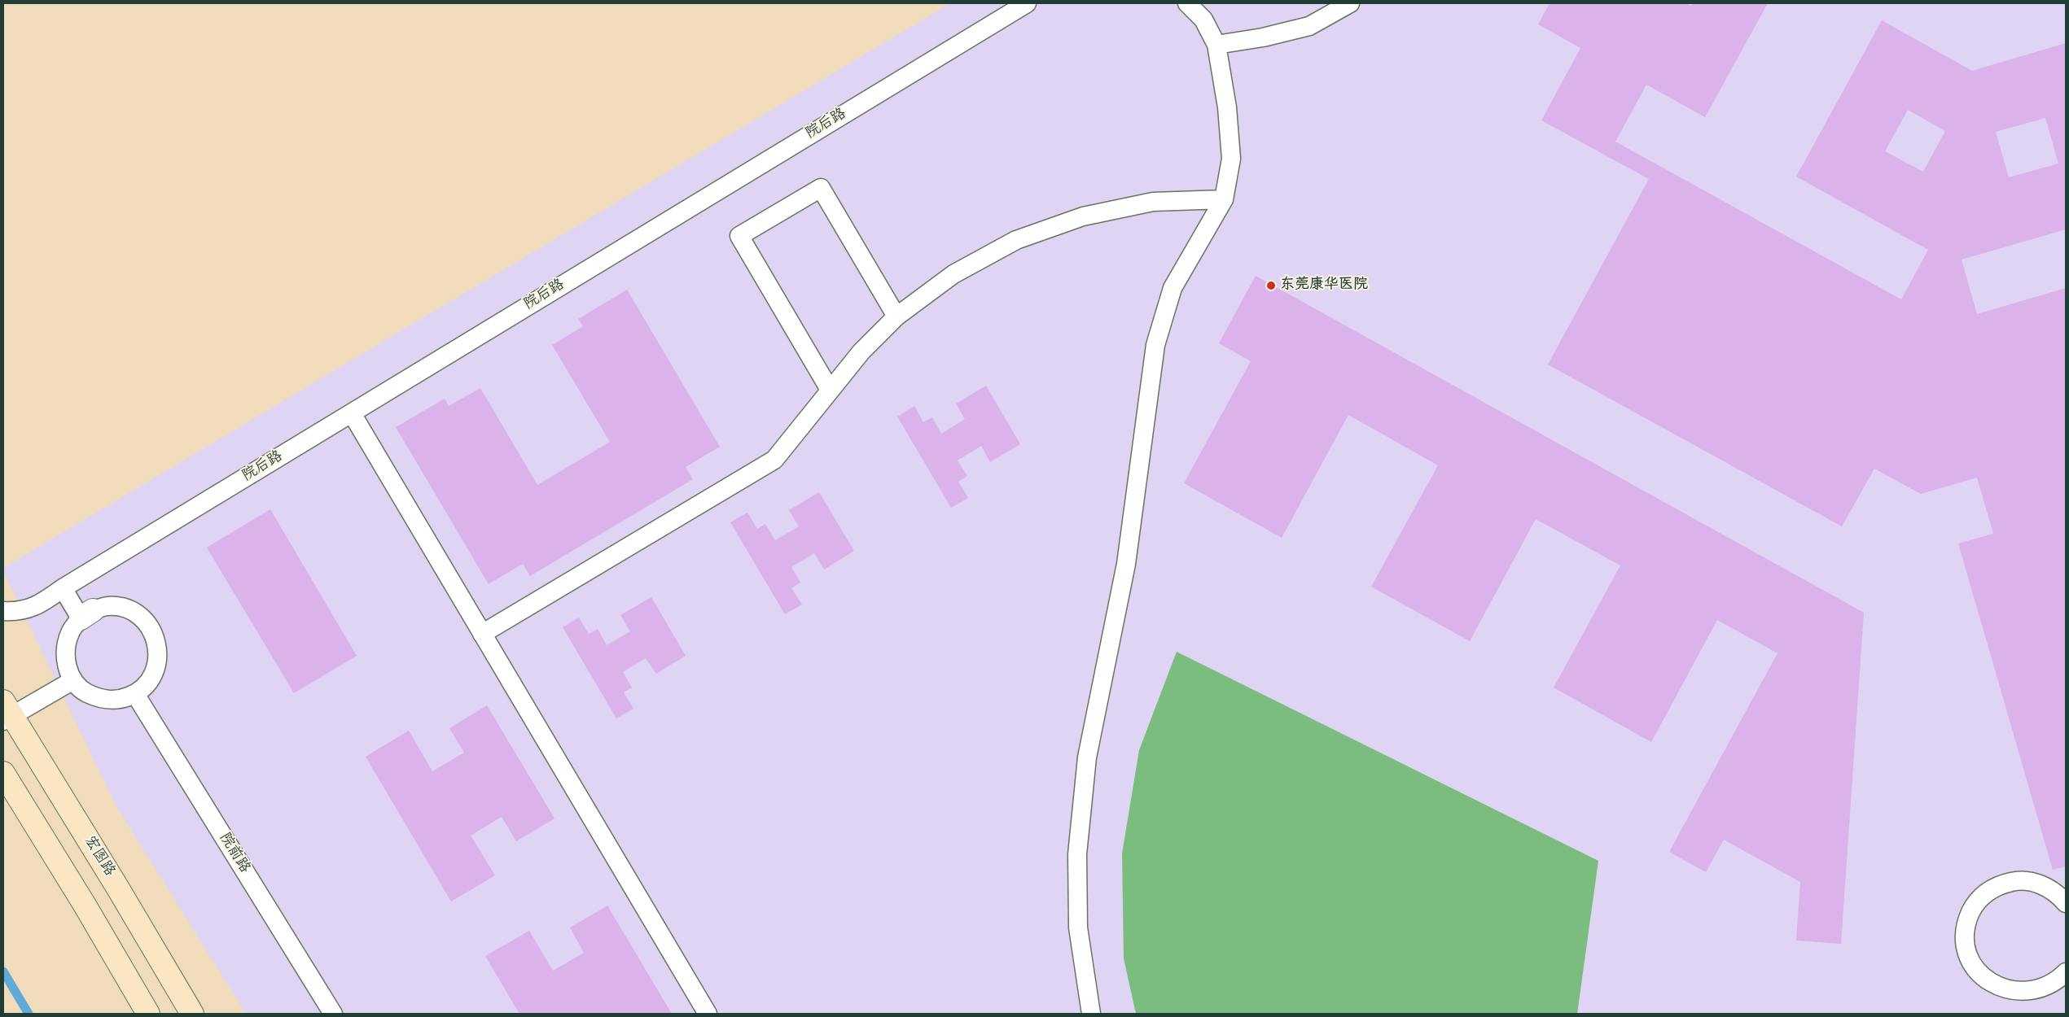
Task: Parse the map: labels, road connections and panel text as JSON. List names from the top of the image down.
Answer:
{
  "streets": {
    "main road": ["宏图路"],
    "lane": ["院后路", "院前路"]
  },
  "places": ["东莞康华医院"]
}
